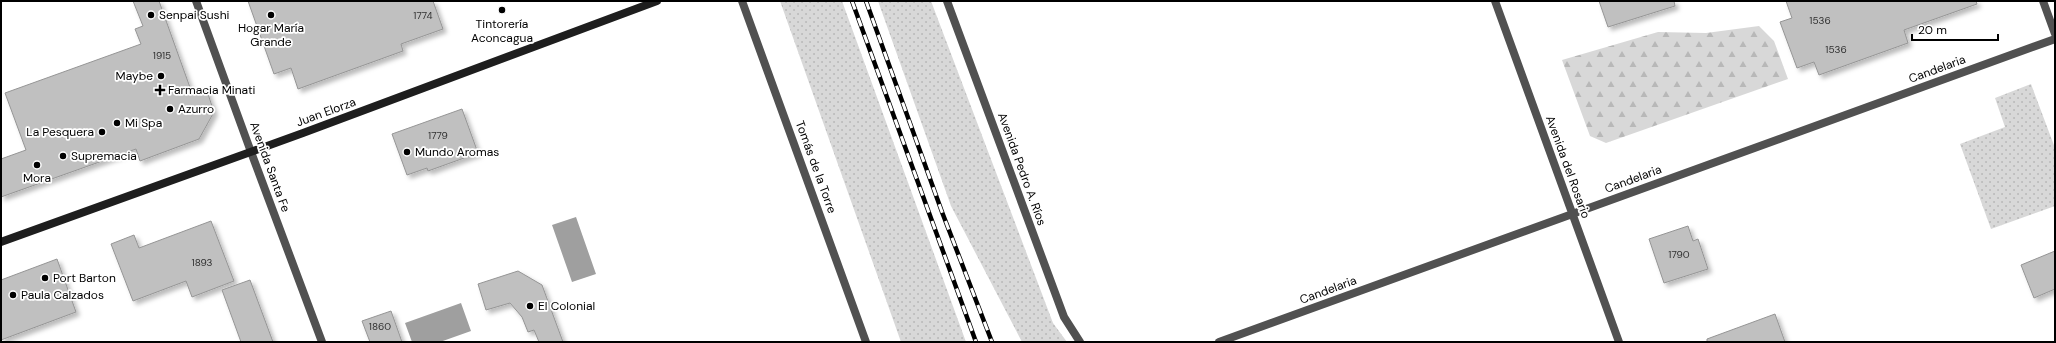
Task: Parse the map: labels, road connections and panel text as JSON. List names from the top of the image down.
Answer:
{
  "streets": {
    "main road": ["Juan Elorza"],
    "street": [
      "Candelaria",
      "Avenida Santa Fe",
      "Tomás de la Torre",
      "Avenida del Rosario",
      "Avenida Pedro A. Ríos"
    ]
  },
  "crossings": [
    ["Candelaria", "Avenida del Rosario"],
    ["Juan Elorza", "Avenida Santa Fe"]
  ],
  "places": {
    "other": [
      "Tintorería Aconcagua",
      "Senpai Sushi",
      "Hogar María Grande",
      "Maybe",
      "Azurro",
      "Mi Spa",
      "La Pesquera",
      "Mundo Aromas",
      "Supremacia",
      "Mora",
      "Port Barton",
      "Paula Calzados",
      "El Colonial"
    ],
    "health": ["Farmacia Minati"]
  },
  "house_numbers": [
    "1774",
    "1536",
    "1536",
    "1915",
    "1779",
    "1790",
    "1893",
    "1860"
  ],
  "scale_bar": "20 m"
}
